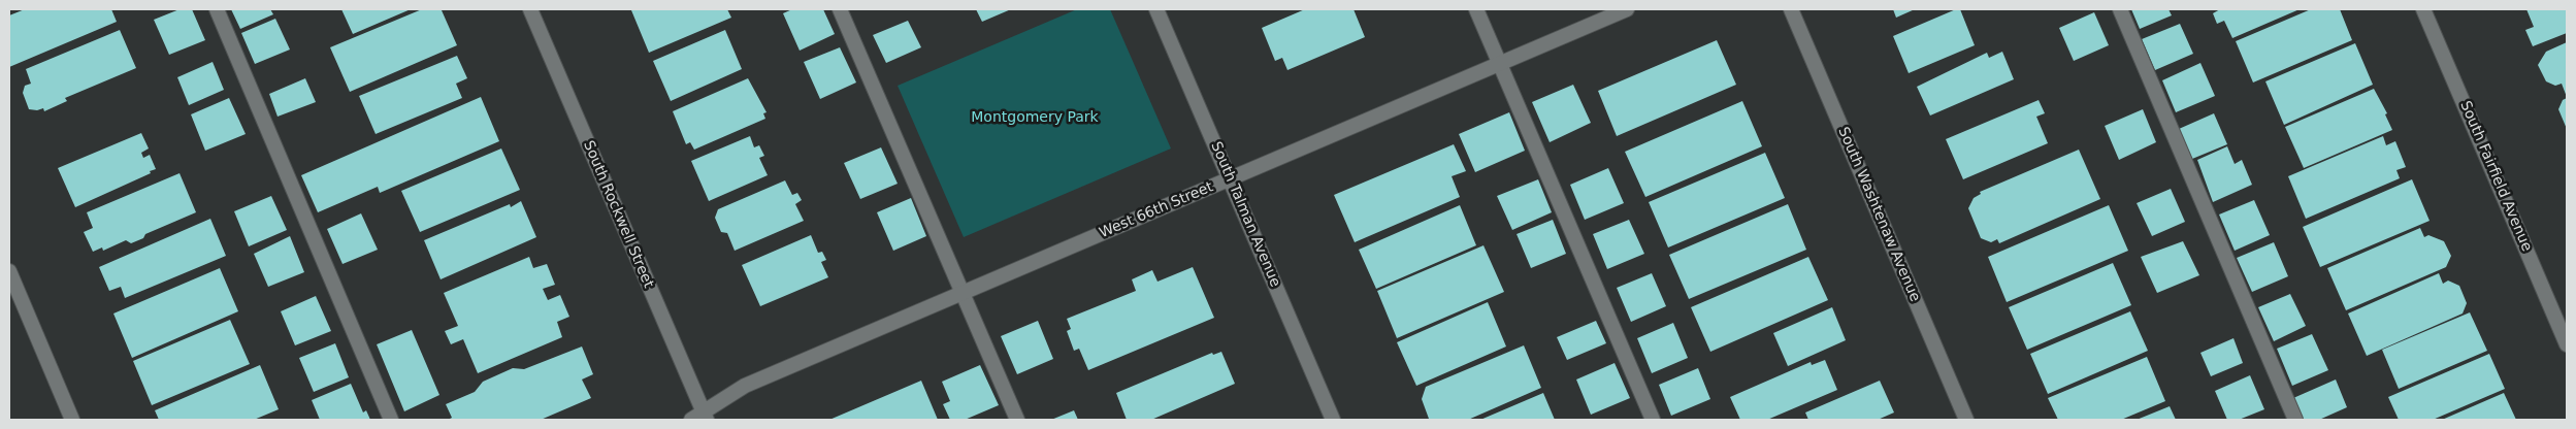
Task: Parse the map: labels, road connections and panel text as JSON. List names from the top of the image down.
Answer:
{
  "streets": {
    "street": [
      "South Fairfield Avenue",
      "West 66th Street",
      "South Rockwell Street",
      "South Talman Avenue",
      "South Washtenaw Avenue"
    ]
  },
  "crossings": [
    ["West 66th Street", "South Rockwell Street"],
    ["West 66th Street", "South Talman Avenue"]
  ],
  "parks": ["Montgomery Park"]
}
